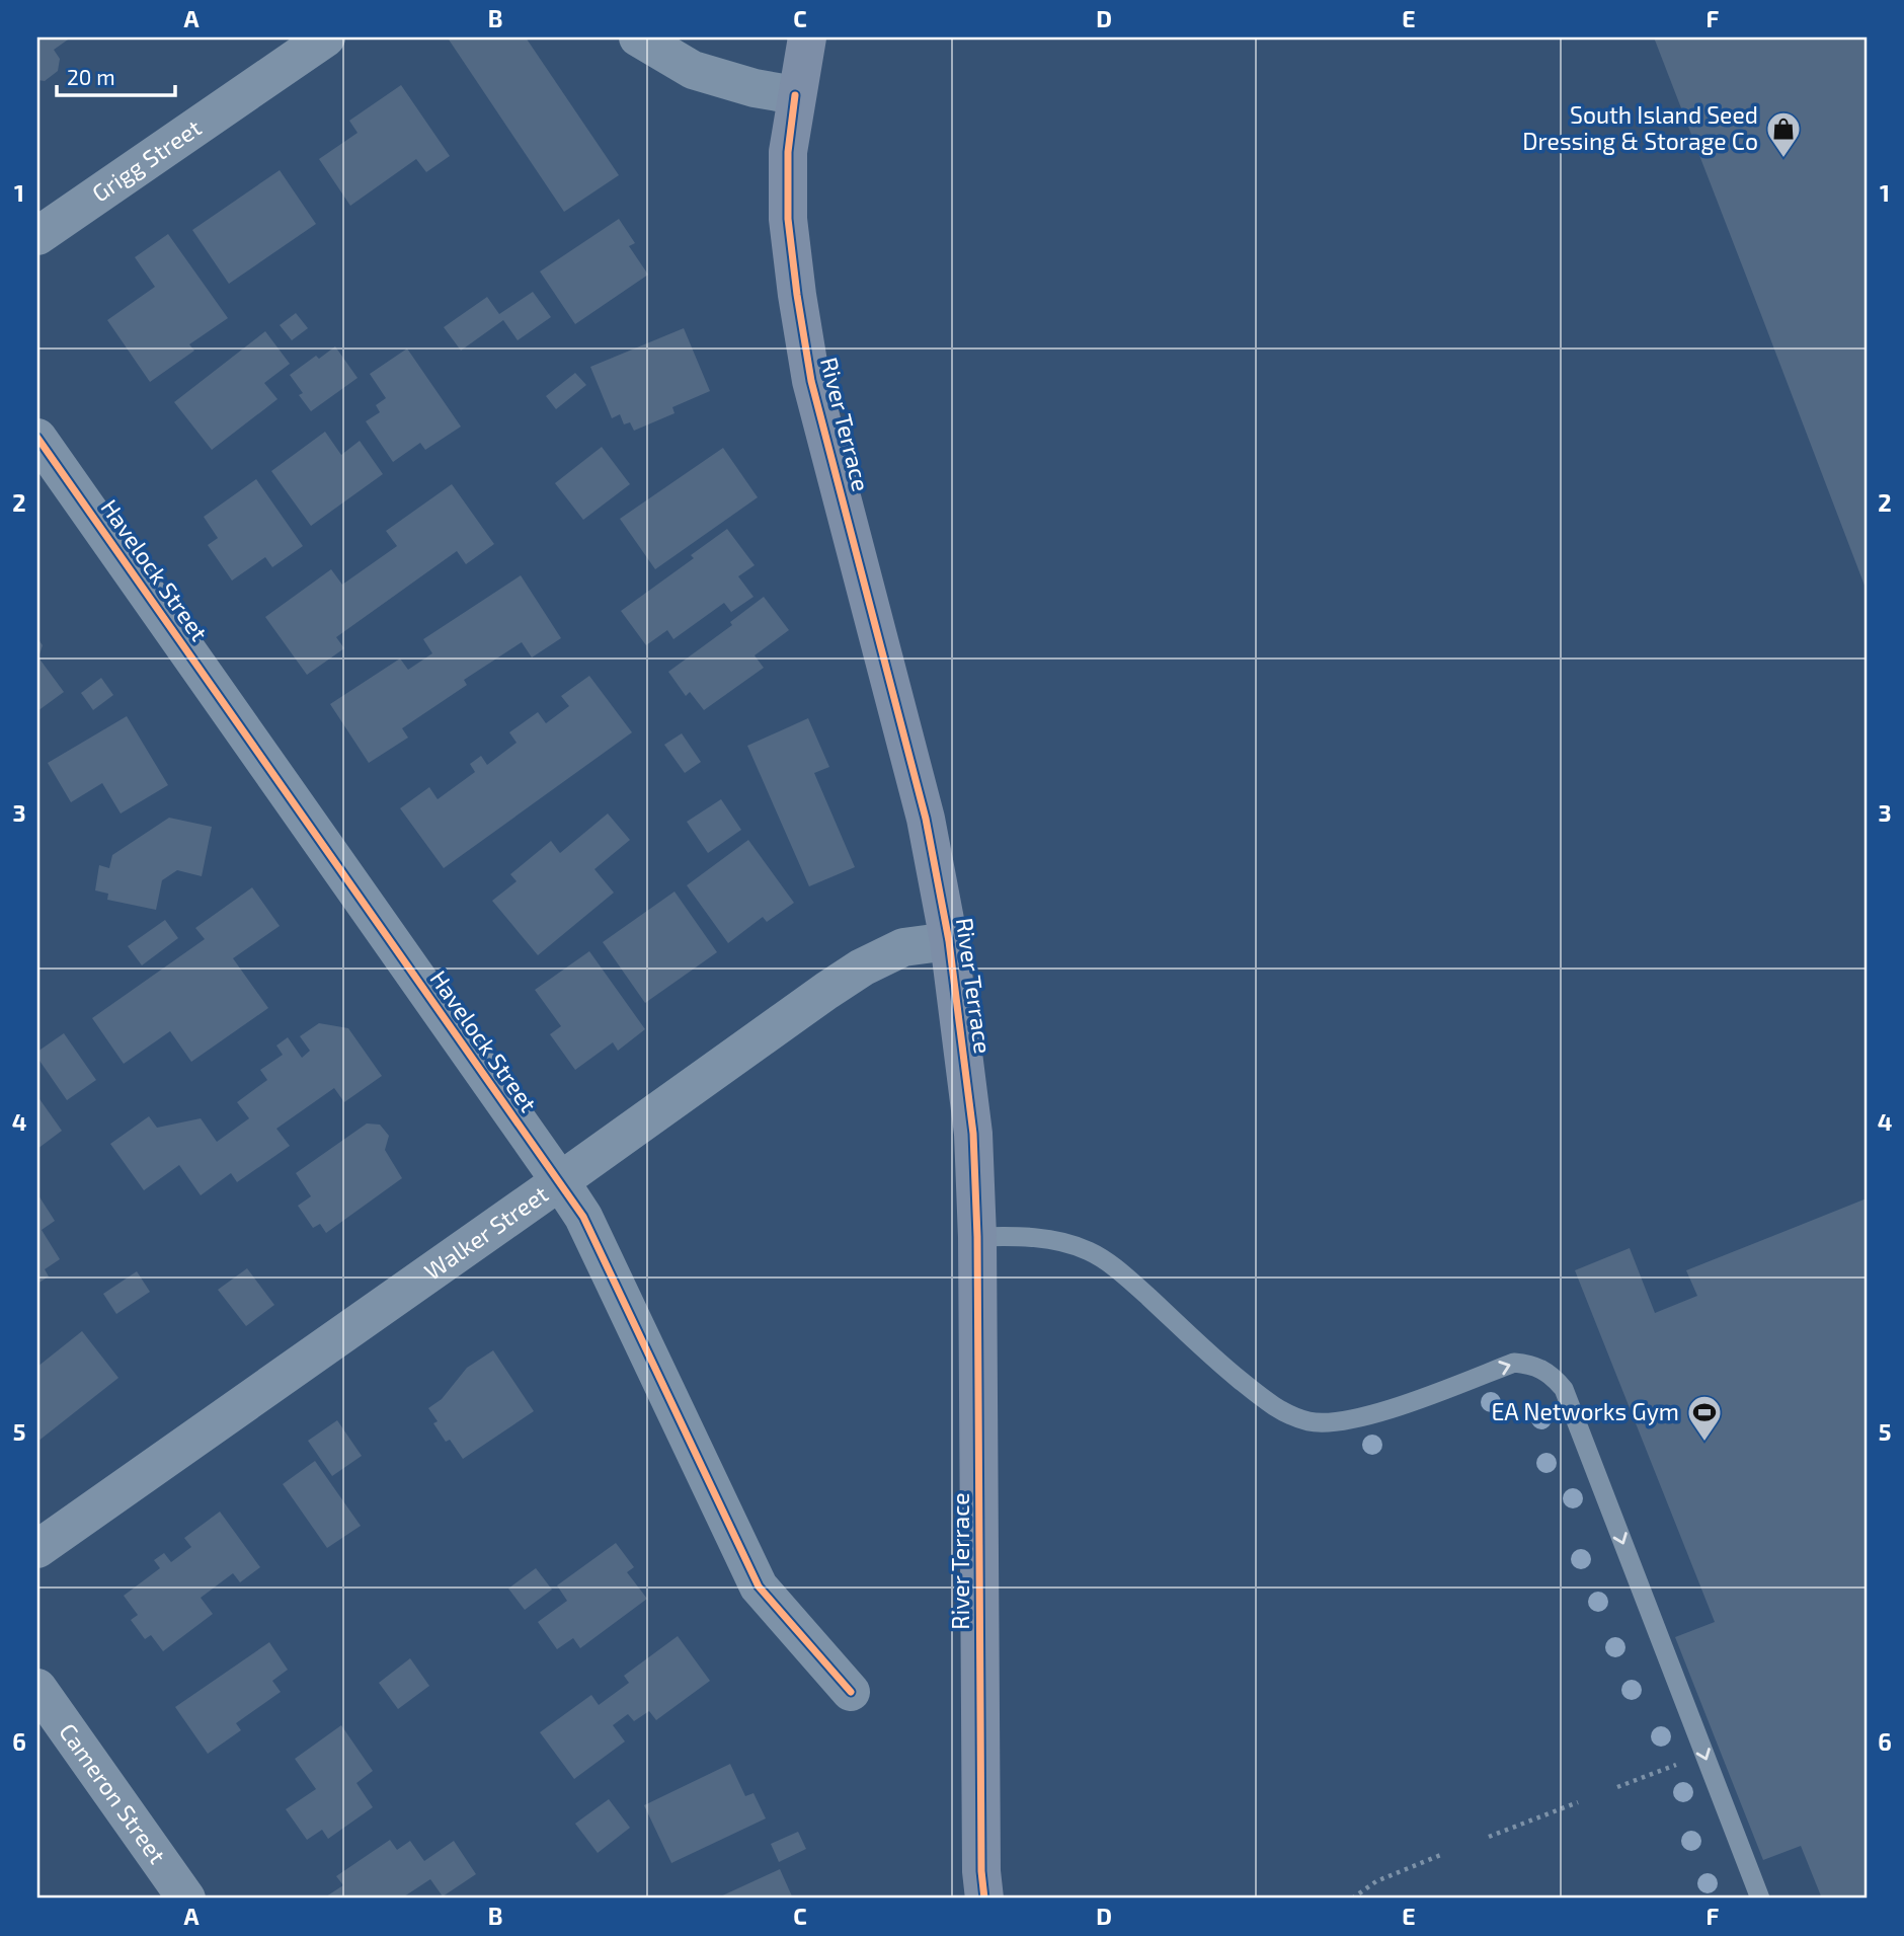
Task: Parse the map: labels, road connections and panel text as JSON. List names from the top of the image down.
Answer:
{
  "streets": {
    "main road": ["River Terrace"],
    "street": [
      "Grigg Street",
      "Havelock Street",
      "Walker Street",
      "Cameron Street"
    ]
  },
  "crossings": [
    ["River Terrace", "Walker Street"],
    ["Havelock Street", "Walker Street"]
  ],
  "places": {
    "shop": ["South Island Seed Dressing & Storage Co"],
    "sports": ["EA Networks Gym"]
  },
  "scale_bar": "20 m",
  "grid": {
    "columns": [
      "A",
      "B",
      "C",
      "D",
      "E",
      "F"
    ],
    "rows": [
      "1",
      "2",
      "3",
      "4",
      "5",
      "6"
    ]
  }
}
